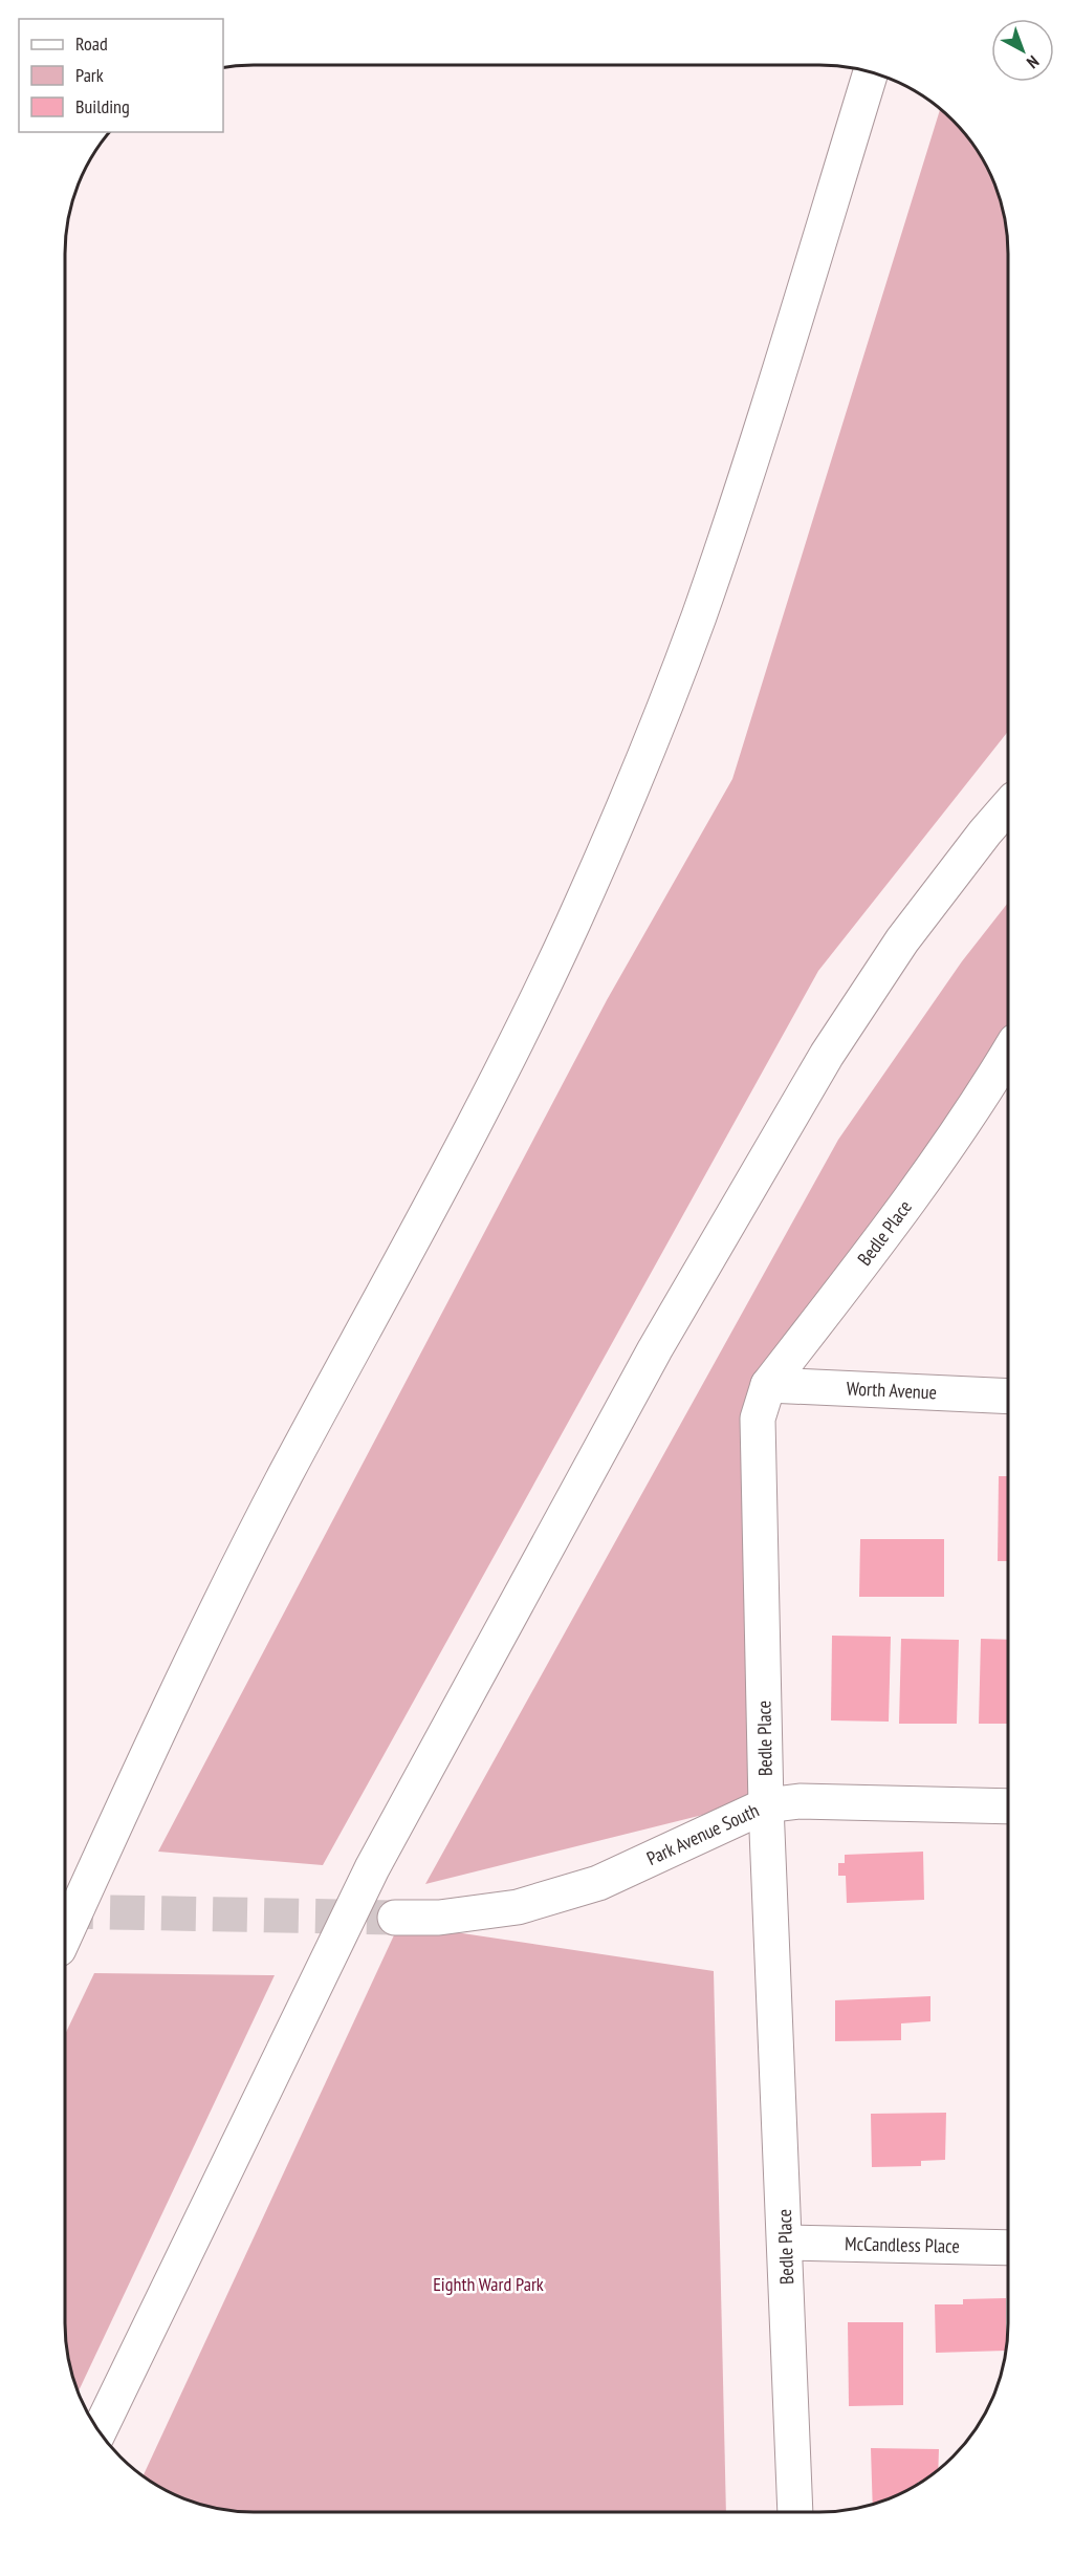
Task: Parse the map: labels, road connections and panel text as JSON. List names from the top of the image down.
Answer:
{
  "streets": {
    "main road": [
      "Bedle Place",
      "Worth Avenue",
      "Park Avenue South",
      "McCandless Place"
    ]
  },
  "crossings": [
    ["Bedle Place", "Worth Avenue"],
    ["Bedle Place", "Park Avenue South"],
    ["Bedle Place", "McCandless Place"]
  ],
  "parks": ["Eighth Ward Park"],
  "legend": ["Road", "Park", "Building"],
  "north": "bottom right"
}
